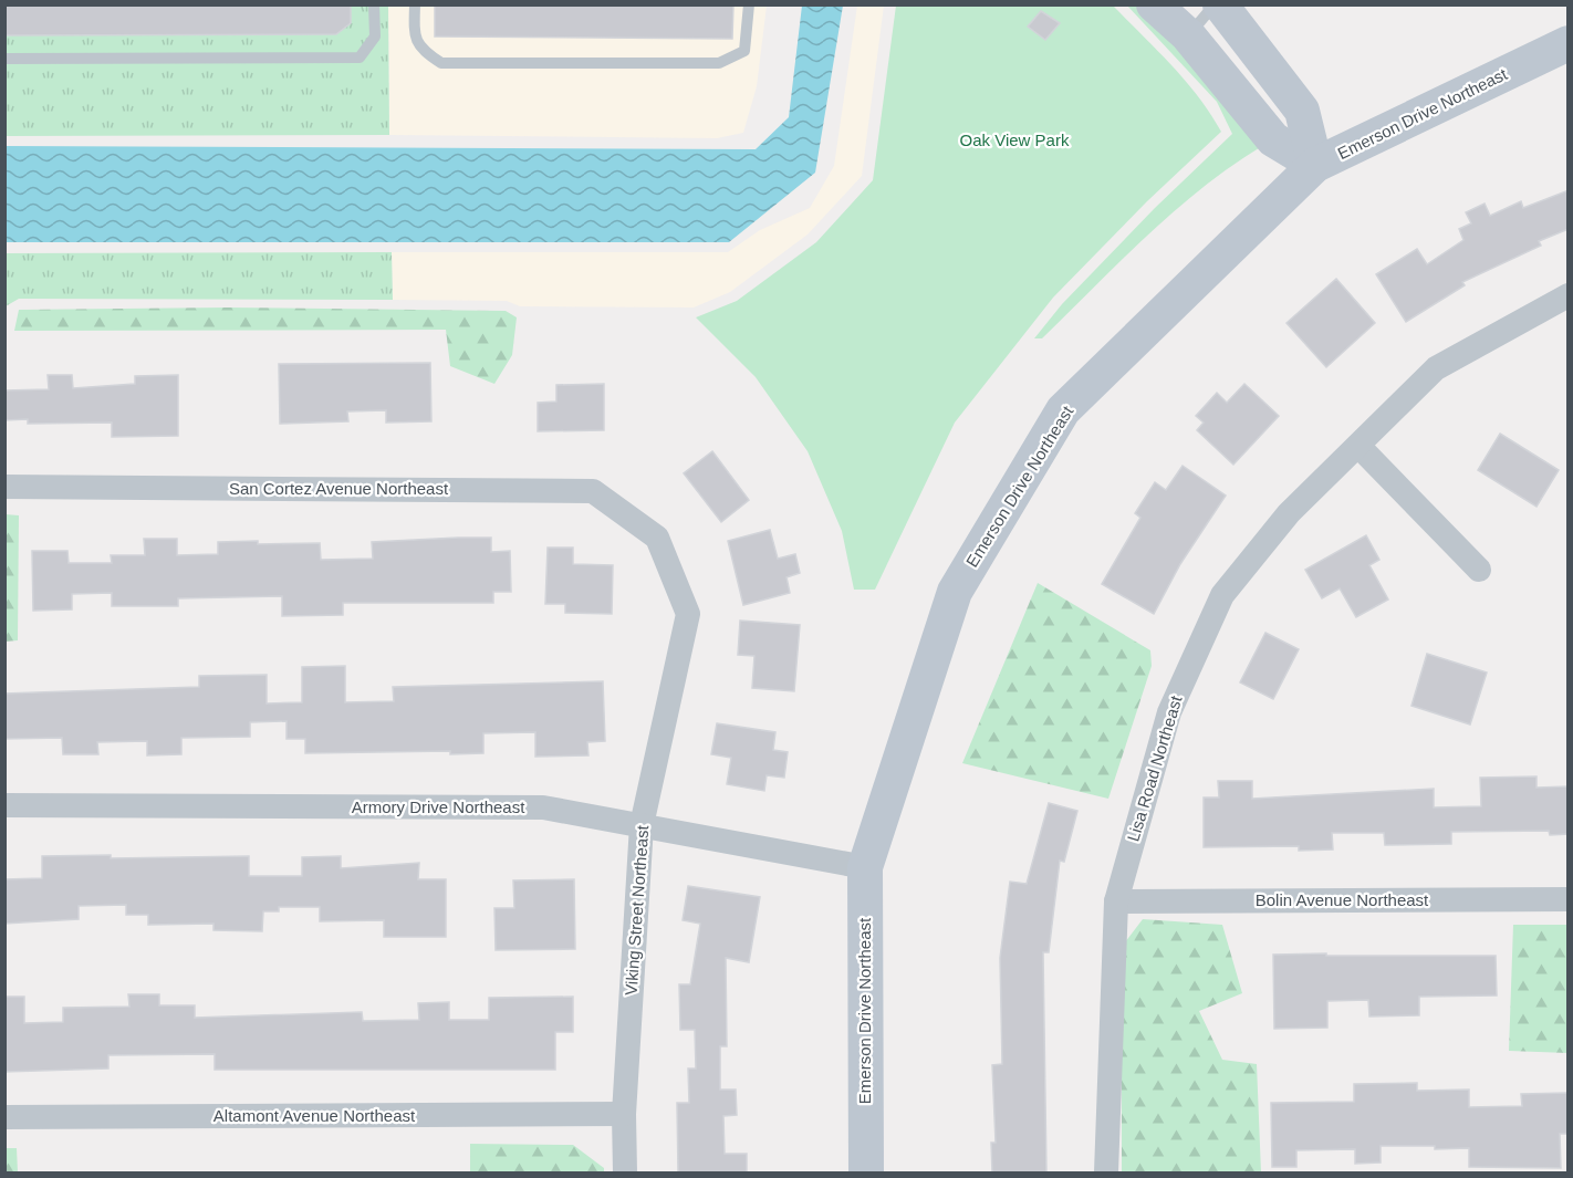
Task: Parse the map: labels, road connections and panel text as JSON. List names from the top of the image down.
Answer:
{
  "streets": {
    "street": [
      "Emerson Drive Northeast",
      "San Cortez Avenue Northeast",
      "Lisa Road Northeast",
      "Armory Drive Northeast",
      "Bolin Avenue Northeast",
      "Viking Street Northeast",
      "Altamont Avenue Northeast"
    ]
  },
  "crossings": [
    ["Emerson Drive Northeast", "Armory Drive Northeast"],
    ["San Cortez Avenue Northeast", "Viking Street Northeast"],
    ["Lisa Road Northeast", "Bolin Avenue Northeast"],
    ["Armory Drive Northeast", "Viking Street Northeast"],
    ["Viking Street Northeast", "Altamont Avenue Northeast"]
  ],
  "parks": ["Oak View Park"]
}
